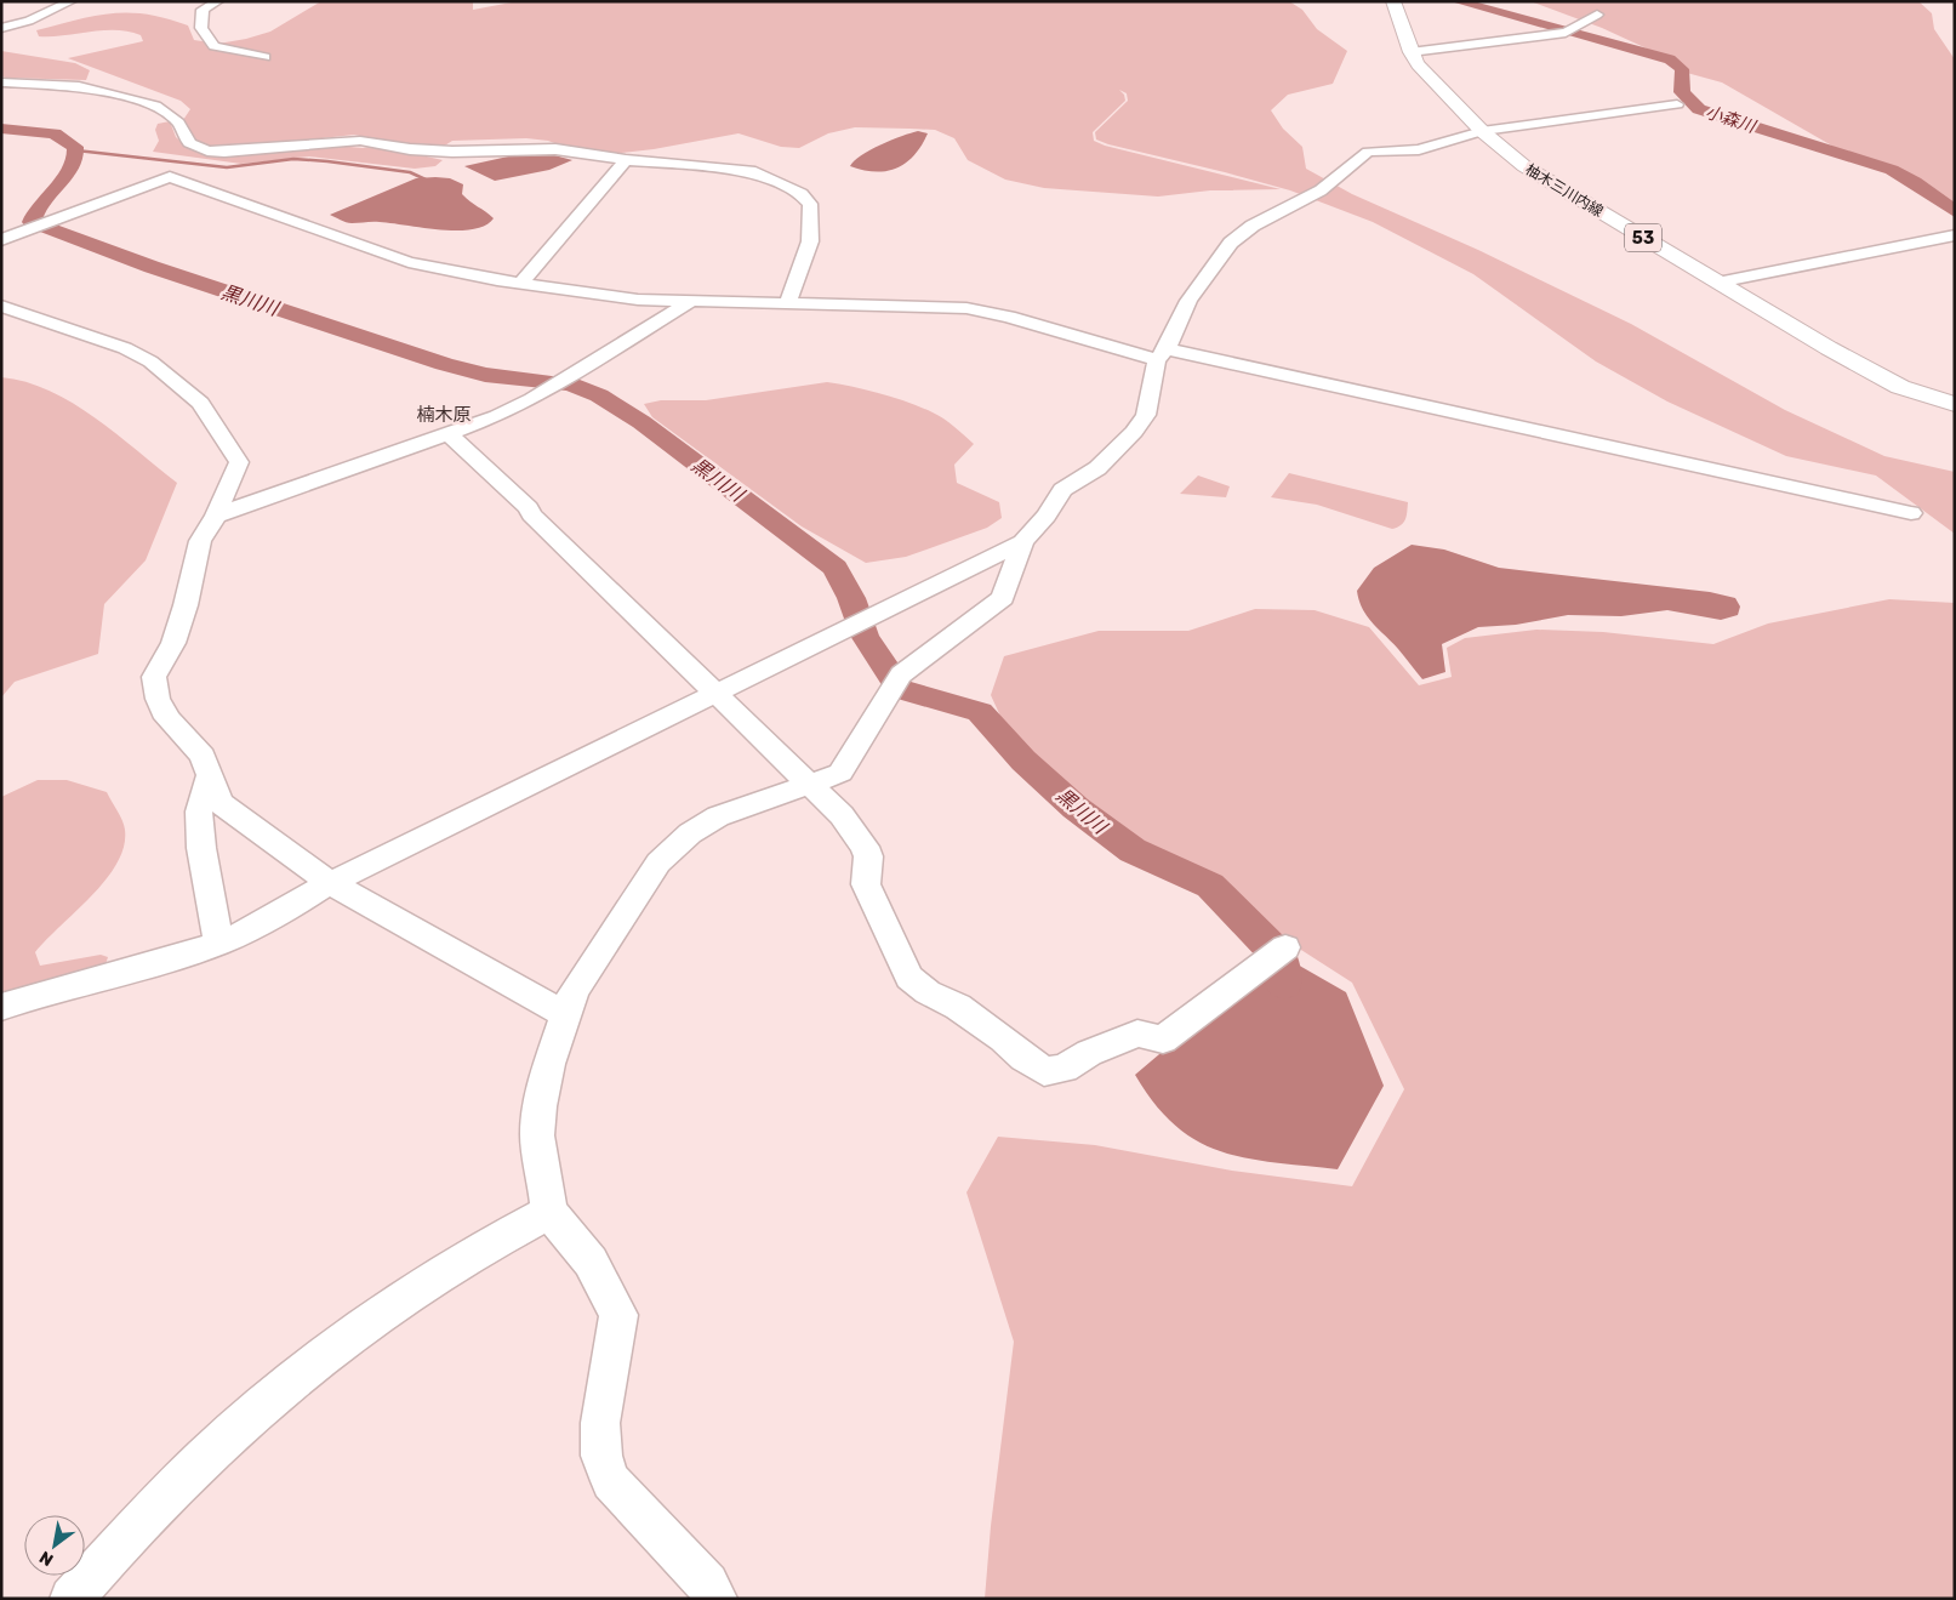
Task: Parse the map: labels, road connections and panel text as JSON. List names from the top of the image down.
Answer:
{
  "streets": {
    "main road": ["柚木三川内線", "53"]
  },
  "districts": ["楠木原"],
  "water": ["小森川", "黒川川"],
  "north": "bottom left"
}
